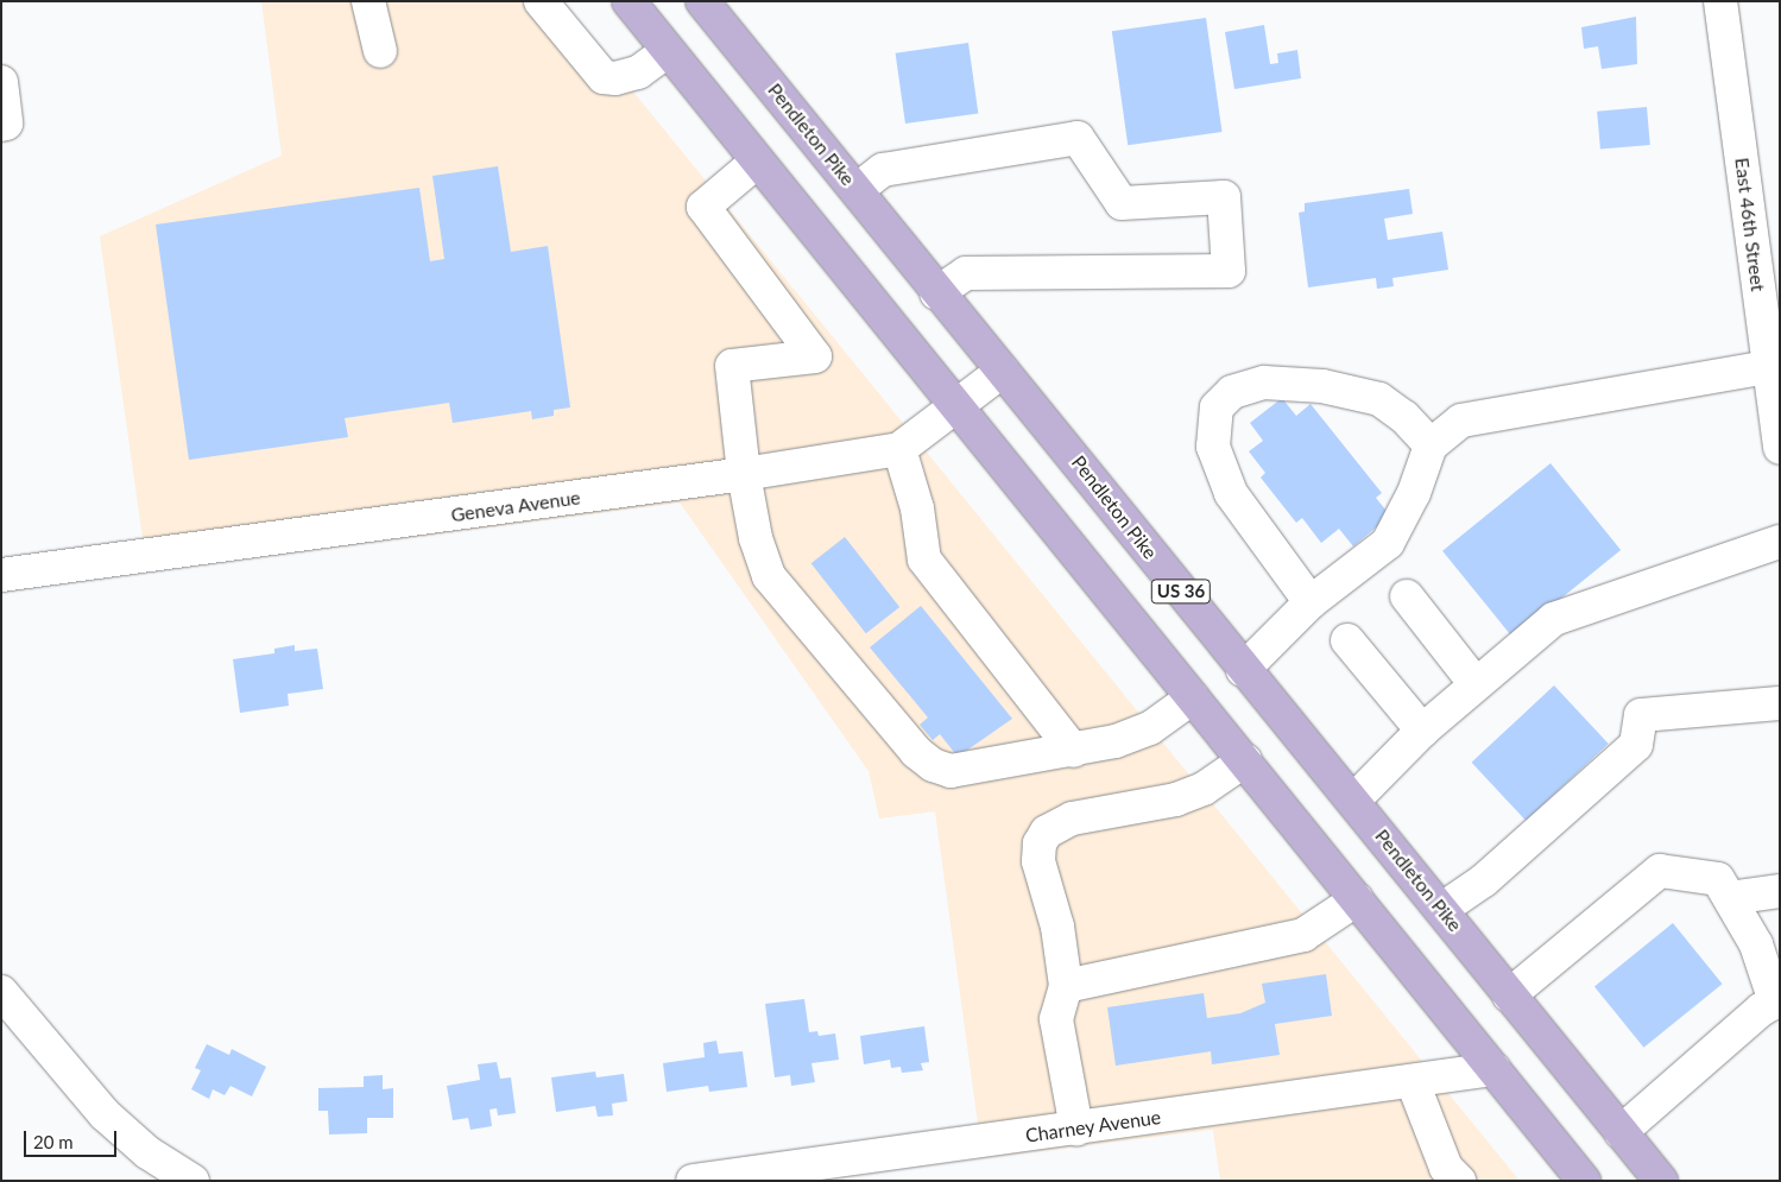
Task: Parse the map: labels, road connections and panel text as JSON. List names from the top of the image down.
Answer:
{
  "streets": {
    "main road": ["Pendleton Pike", "US 36"],
    "street": ["East 46th Street", "Geneva Avenue", "Charney Avenue"]
  },
  "crossings": [
    ["Pendleton Pike", "Geneva Avenue"],
    ["Geneva Avenue", "US 36"],
    ["US 36", "Charney Avenue"]
  ],
  "scale_bar": "20 m"
}
